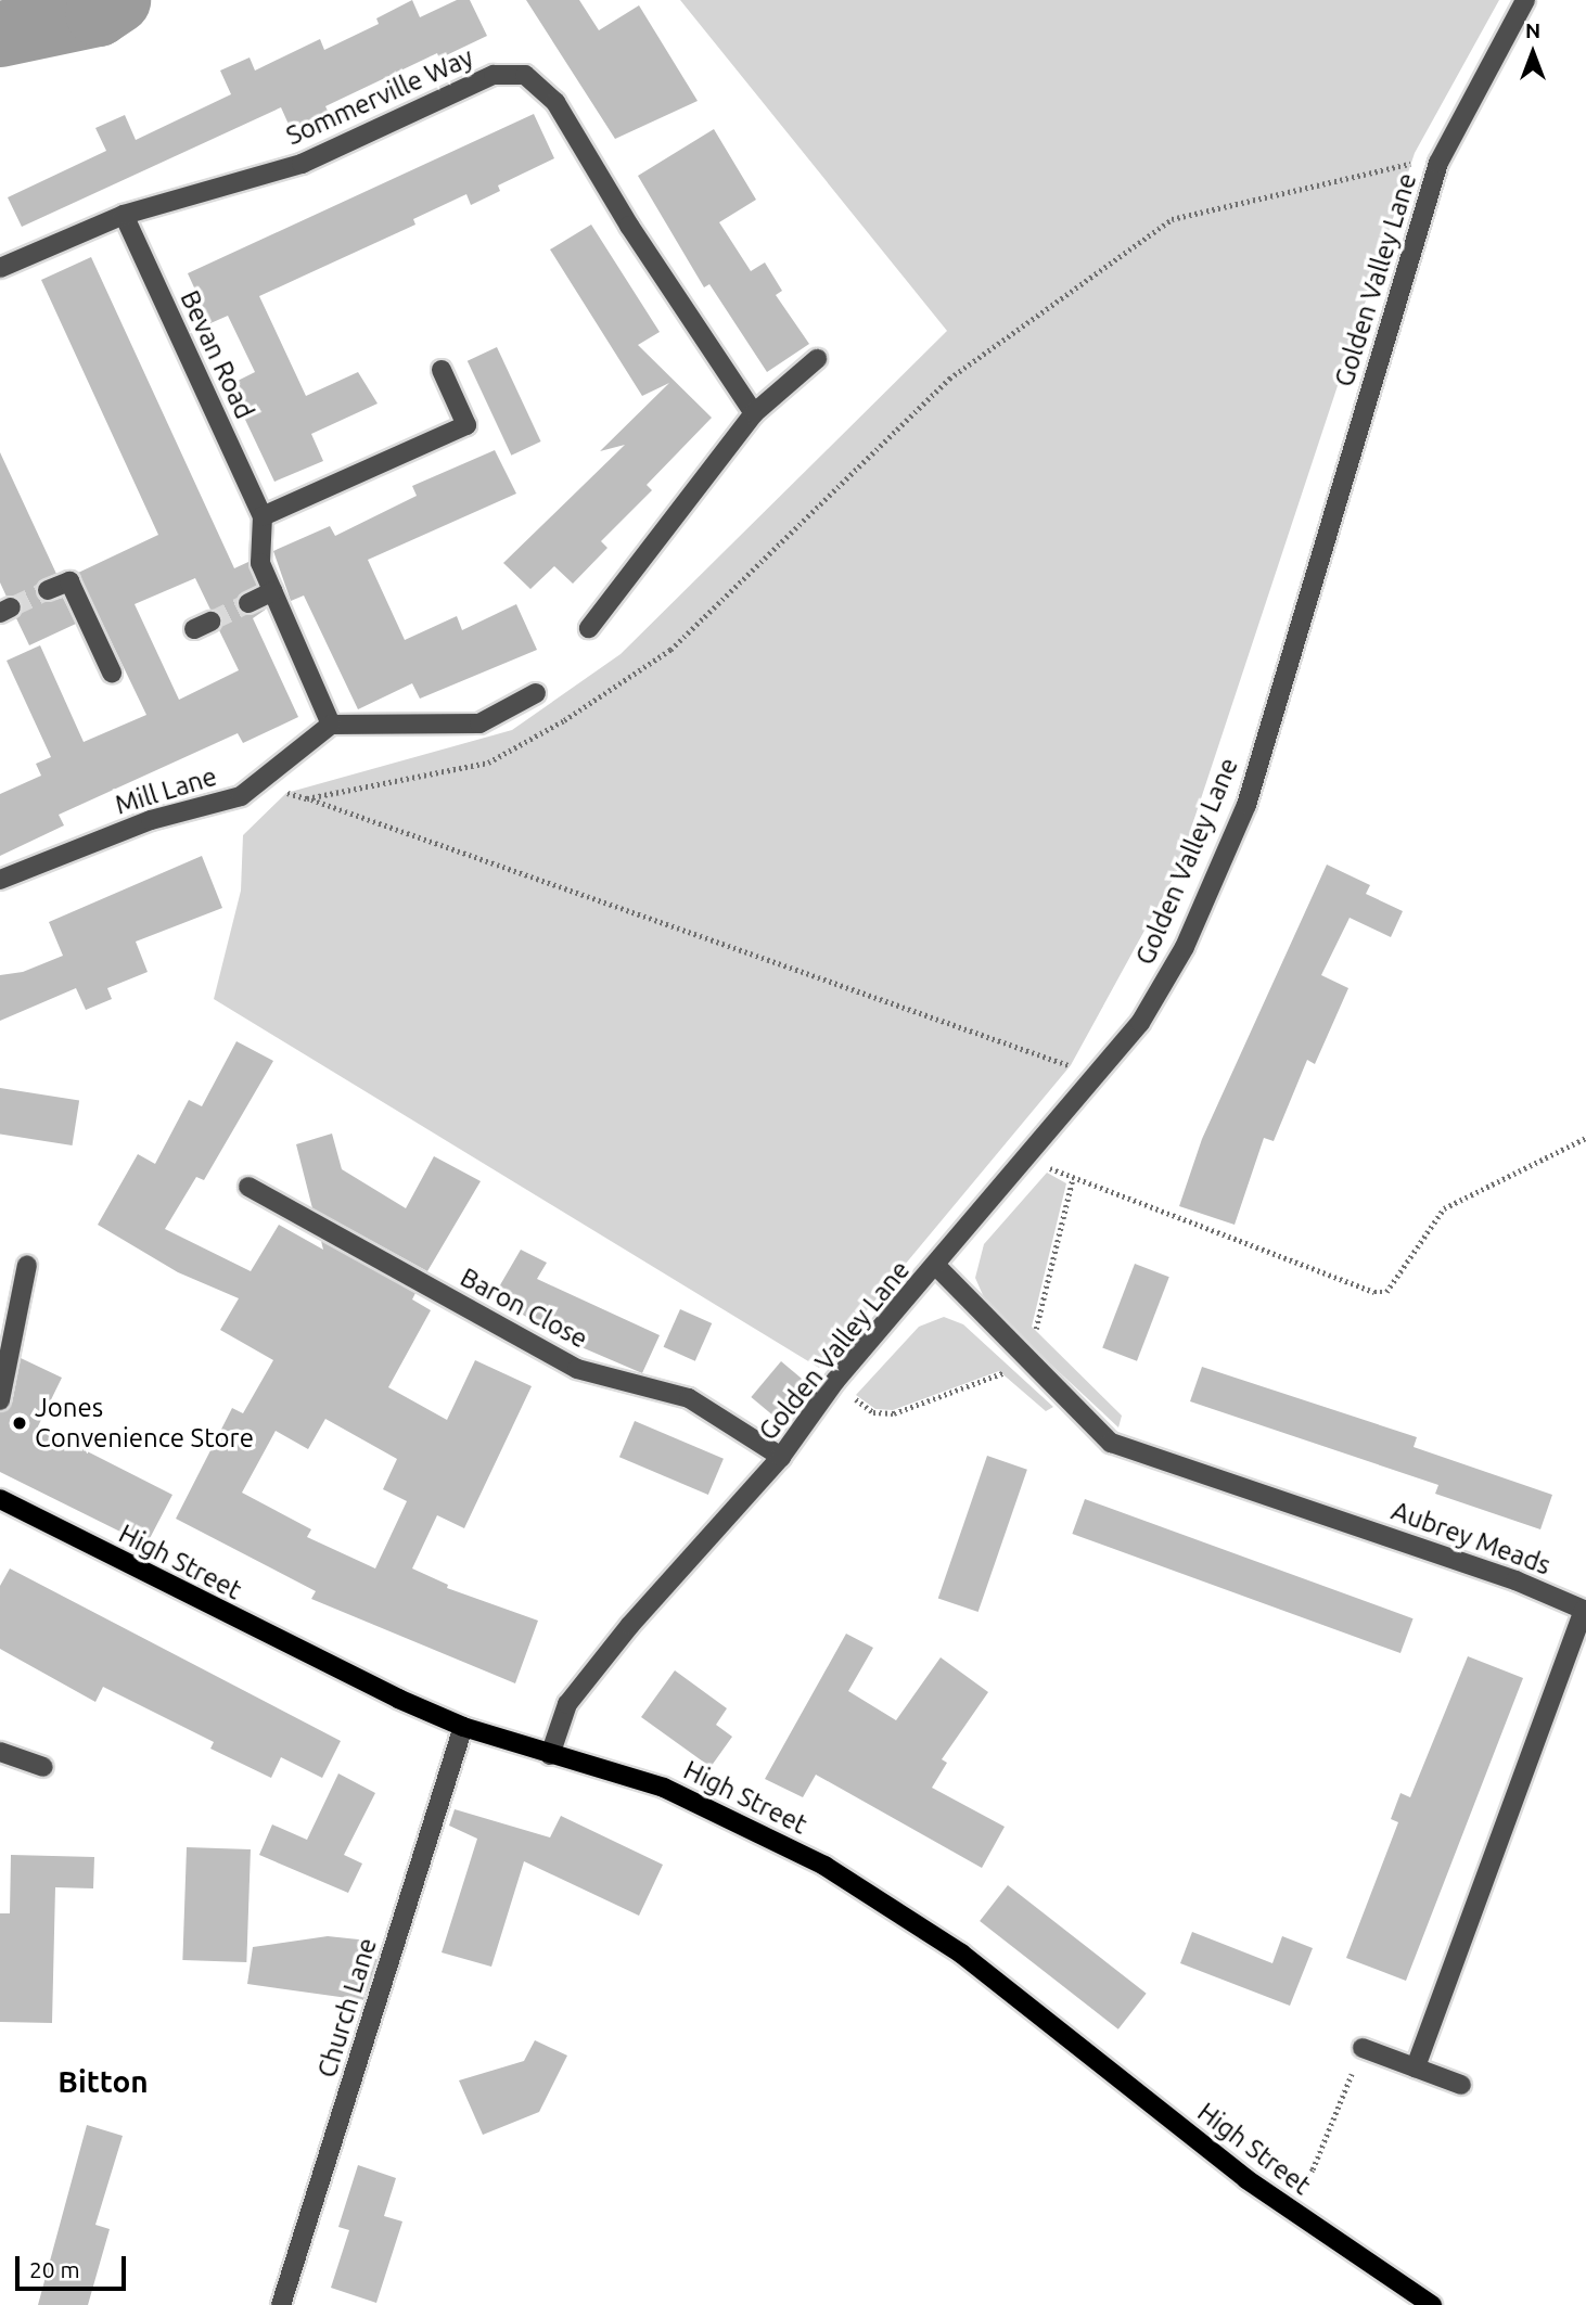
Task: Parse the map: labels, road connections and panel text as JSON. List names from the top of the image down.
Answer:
{
  "streets": {
    "main road": ["High Street"],
    "street": [
      "Sommerville Way",
      "Golden Valley Lane",
      "Bevan Road",
      "Mill Lane",
      "Baron Close",
      "Aubrey Meads",
      "Church Lane"
    ]
  },
  "crossings": [
    ["Sommerville Way", "Bevan Road"],
    ["Golden Valley Lane", "Baron Close"],
    ["Golden Valley Lane", "Aubrey Meads"],
    ["Golden Valley Lane", "High Street"],
    ["Bevan Road", "Mill Lane"],
    ["High Street", "Church Lane"]
  ],
  "districts": ["Bitton"],
  "places": ["Jones Convenience Store"],
  "scale_bar": "20 m",
  "north": "top"
}
